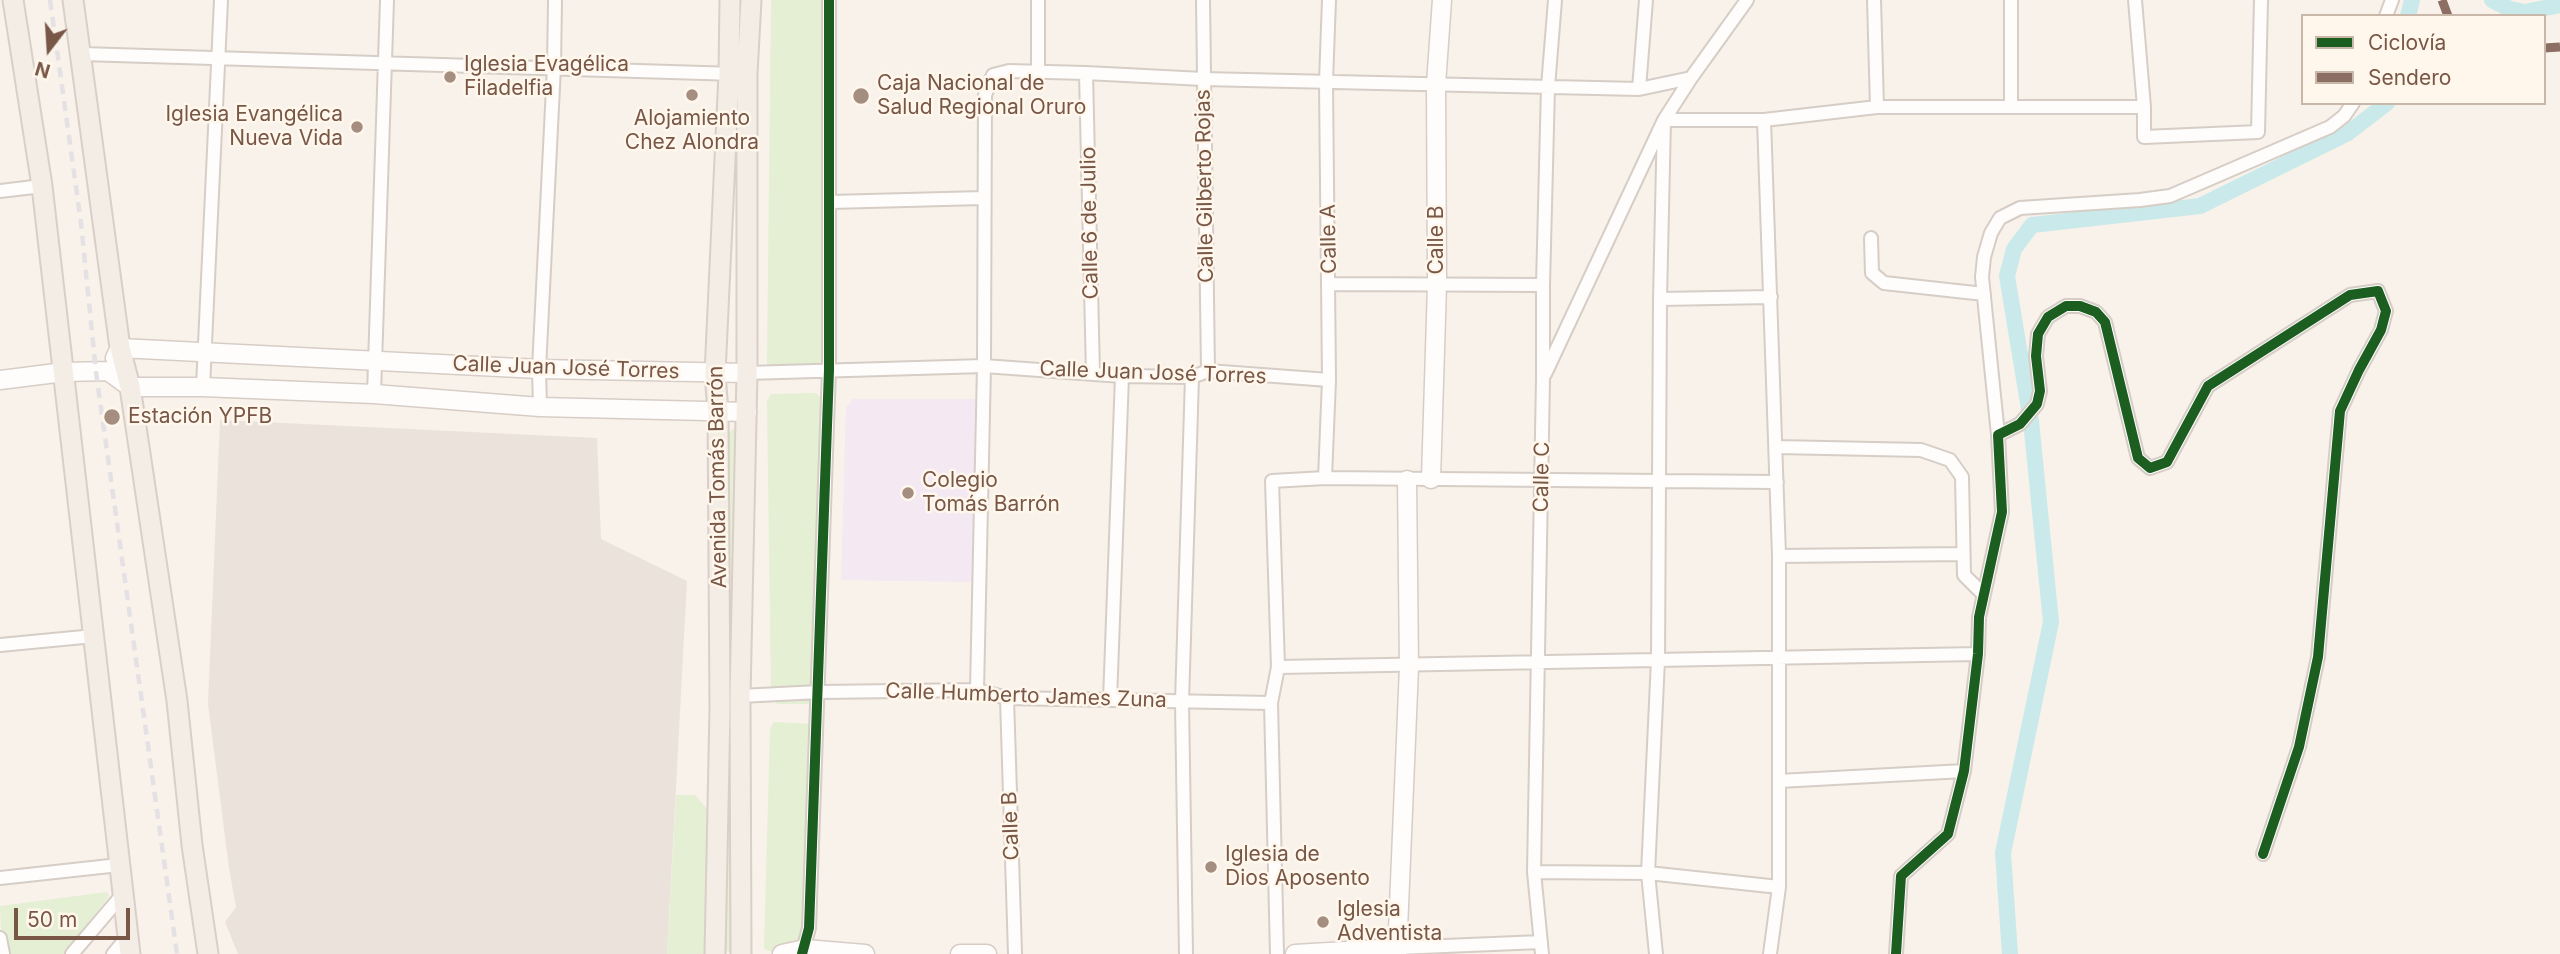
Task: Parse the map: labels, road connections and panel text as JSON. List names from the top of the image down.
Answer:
{
  "streets": {
    "main road": ["Calle B", "Calle Juan José Torres", "Avenida Tomás Barrón"],
    "street": [
      "Calle Gilberto Rojas",
      "Calle 6 de Julio",
      "Calle A",
      "Calle C",
      "Calle Humberto James Zuna"
    ]
  },
  "crossings": [
    ["Calle Gilberto Rojas", "Calle Juan José Torres"],
    ["Calle 6 de Julio", "Calle Juan José Torres"],
    ["Calle A", "Calle Juan José Torres"],
    ["Calle B", "Calle Humberto James Zuna"],
    ["Calle Juan José Torres", "Avenida Tomás Barrón"],
    ["Avenida Tomás Barrón", "Calle Humberto James Zuna"]
  ],
  "places": [
    "Iglesia Evagélica Filadelfia",
    "Alojamiento Chez Alondra",
    "Caja Nacional de Salud Regional Oruro",
    "Iglesia Evangélica Nueva Vida",
    "Estación YPFB",
    "Colegio Tomás Barrón",
    "Iglesia de Dios Aposento",
    "Iglesia Adventista"
  ],
  "legend": ["Ciclovía", "Sendero"],
  "scale_bar": "50 m",
  "north": "bottom"
}
